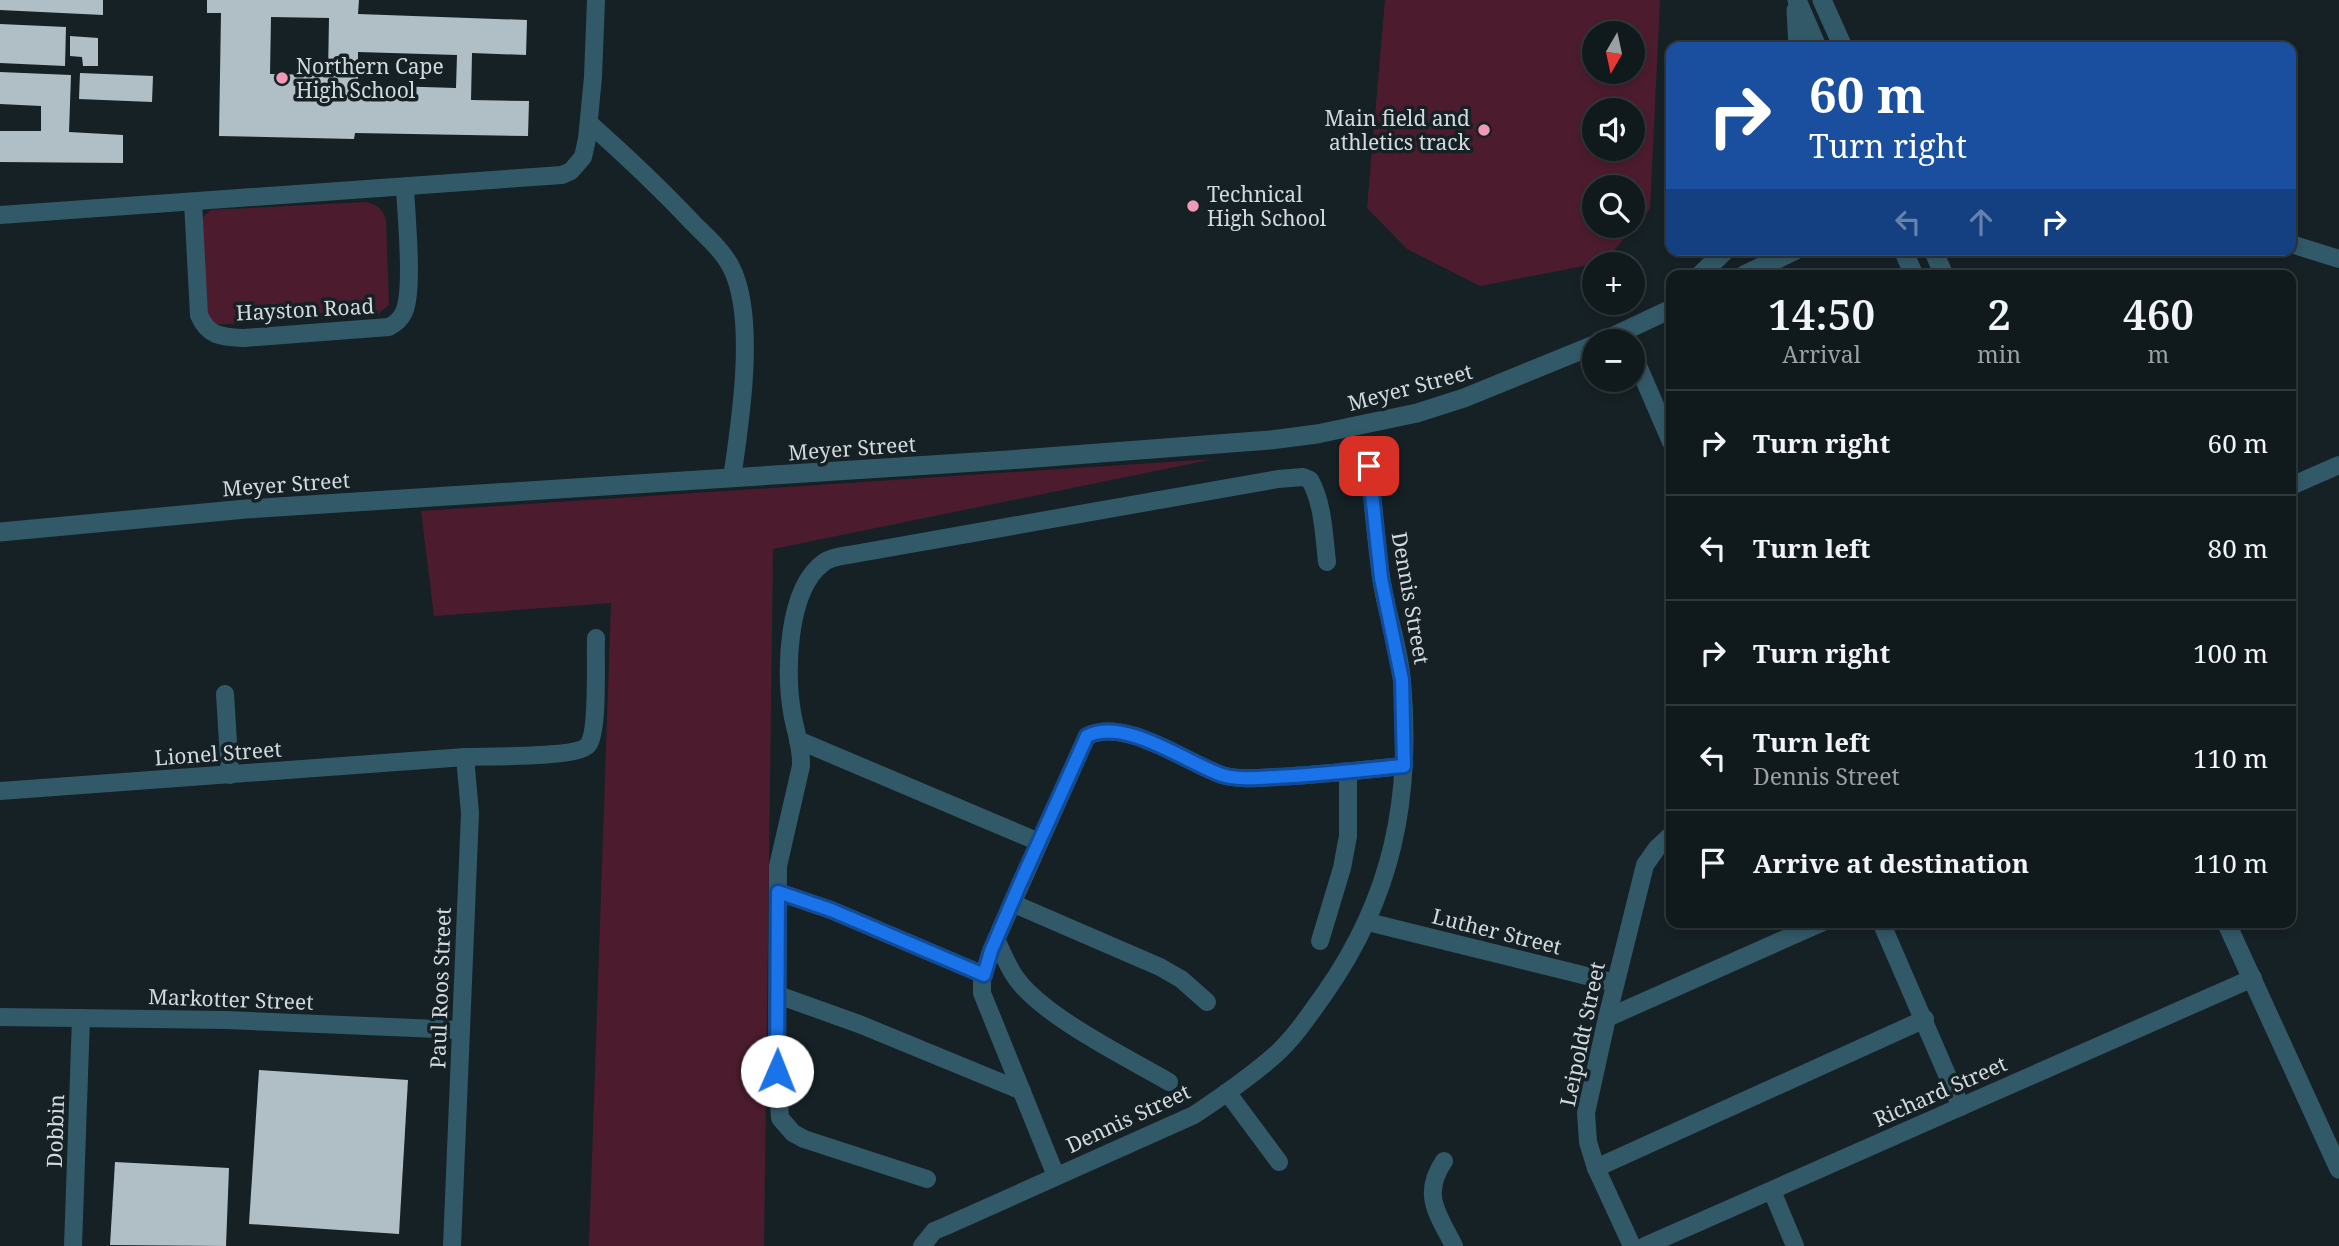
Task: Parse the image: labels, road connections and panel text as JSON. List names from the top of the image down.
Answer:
{
  "streets": {
    "street": [
      "Hayston Road",
      "Meyer Street",
      "Dennis Street",
      "Lionel Street",
      "Luther Street",
      "Paul Roos Street",
      "Markotter Street",
      "Leipoldt Street",
      "Richard Street",
      "Dobbin"
    ]
  },
  "crossings": [
    ["Dennis Street", "Luther Street"],
    ["Lionel Street", "Paul Roos Street"],
    ["Luther Street", "Leipoldt Street"],
    ["Paul Roos Street", "Markotter Street"],
    ["Markotter Street", "Dobbin"]
  ],
  "places": ["Northern Cape High School", "Main field and athletics track", "Technical High School"],
  "north": "bottom",
  "page": {
    "map_buttons": ["+", "−"],
    "turn": ["60 m", "Turn right"],
    "eta": [
      "14:50",
      "Arrival",
      "2",
      "min",
      "460",
      "m"
    ],
    "list": [
      {
        "name": "Turn right",
        "value": "60 m"
      },
      {
        "name": "Turn left",
        "value": "80 m"
      },
      {
        "name": "Turn right",
        "value": "100 m"
      },
      {
        "name": "Turn left",
        "note": "Dennis Street",
        "value": "110 m"
      },
      {
        "name": "Arrive at destination",
        "value": "110 m"
      }
    ]
  }
}
